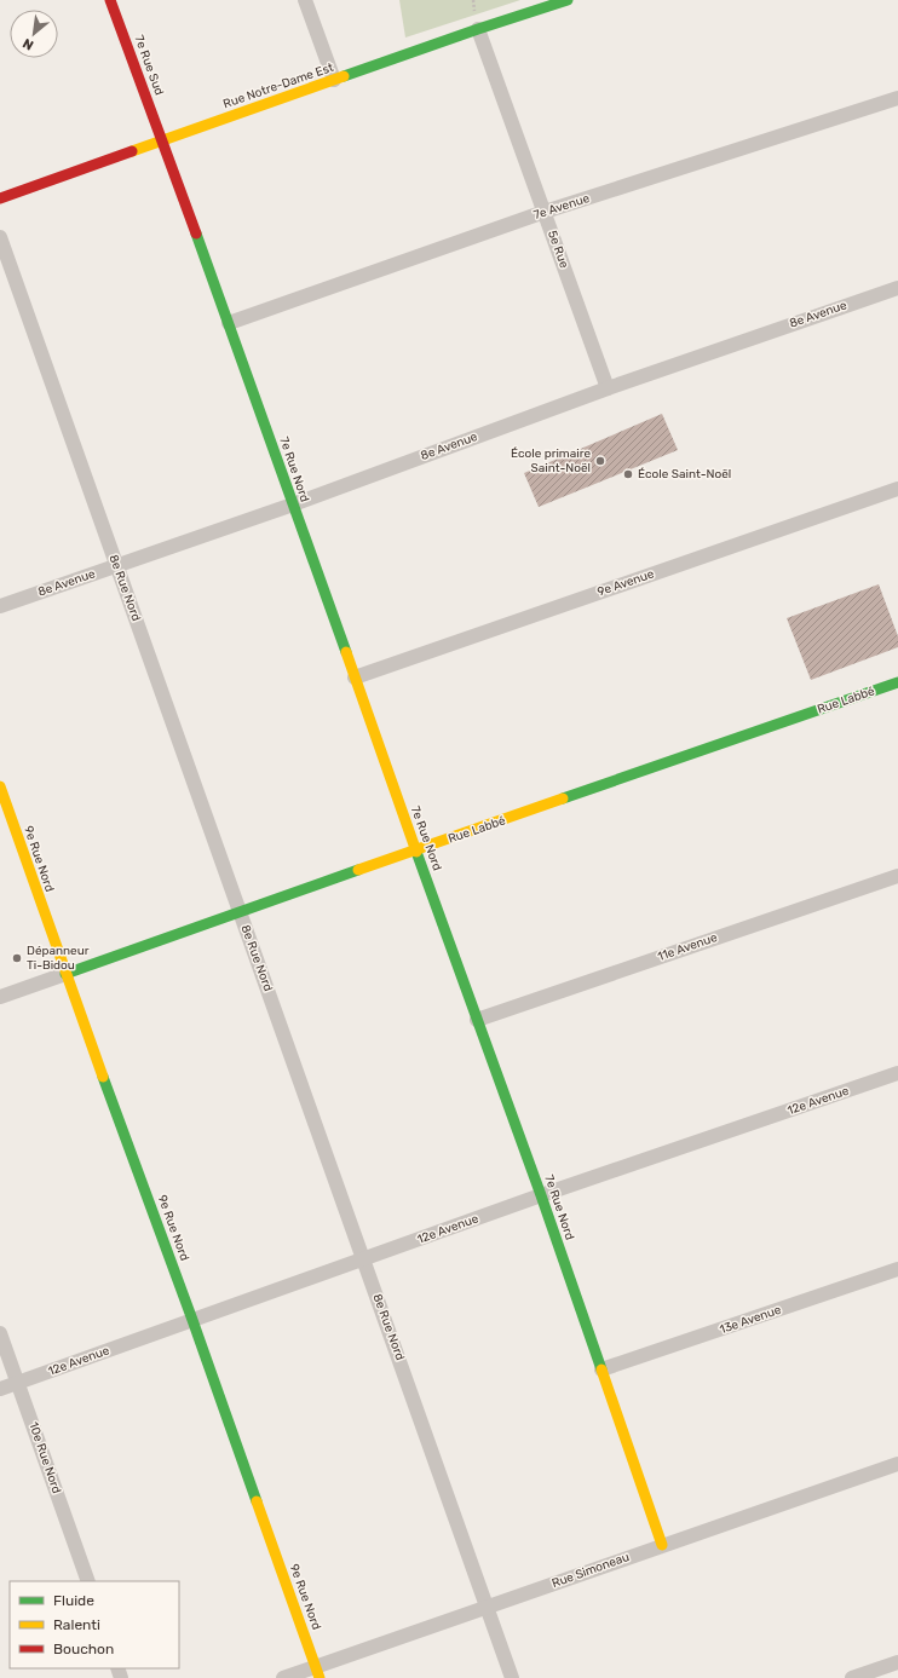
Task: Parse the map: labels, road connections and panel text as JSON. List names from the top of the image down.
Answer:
{
  "streets": {
    "street": [
      "7e Rue Sud",
      "Rue Notre-Dame Est",
      "7e Avenue",
      "5e Rue",
      "8e Avenue",
      "7e Rue Nord",
      "9e Avenue",
      "8e Rue Nord",
      "Rue Labbé",
      "9e Rue Nord",
      "11e Avenue",
      "12e Avenue",
      "13e Avenue",
      "10e Rue Nord",
      "Rue Simoneau"
    ]
  },
  "crossings": [
    ["7e Rue Sud", "Rue Notre-Dame Est"],
    ["7e Rue Sud", "7e Rue Nord"],
    ["Rue Notre-Dame Est", "5e Rue"],
    ["Rue Notre-Dame Est", "7e Rue Nord"],
    ["7e Avenue", "5e Rue"],
    ["7e Avenue", "7e Rue Nord"],
    ["5e Rue", "8e Avenue"],
    ["8e Avenue", "7e Rue Nord"],
    ["8e Avenue", "8e Rue Nord"],
    ["7e Rue Nord", "9e Avenue"],
    ["7e Rue Nord", "Rue Labbé"],
    ["7e Rue Nord", "11e Avenue"],
    ["7e Rue Nord", "12e Avenue"],
    ["7e Rue Nord", "13e Avenue"],
    ["7e Rue Nord", "Rue Simoneau"],
    ["8e Rue Nord", "Rue Labbé"],
    ["8e Rue Nord", "12e Avenue"],
    ["8e Rue Nord", "Rue Simoneau"],
    ["Rue Labbé", "9e Rue Nord"],
    ["9e Rue Nord", "12e Avenue"],
    ["9e Rue Nord", "Rue Simoneau"],
    ["12e Avenue", "10e Rue Nord"]
  ],
  "places": ["École primaire Saint-Noël", "École Saint-Noël", "Dépanneur Ti-Bidou"],
  "legend": ["Fluide", "Ralenti", "Bouchon"],
  "north": "bottom left"
}
